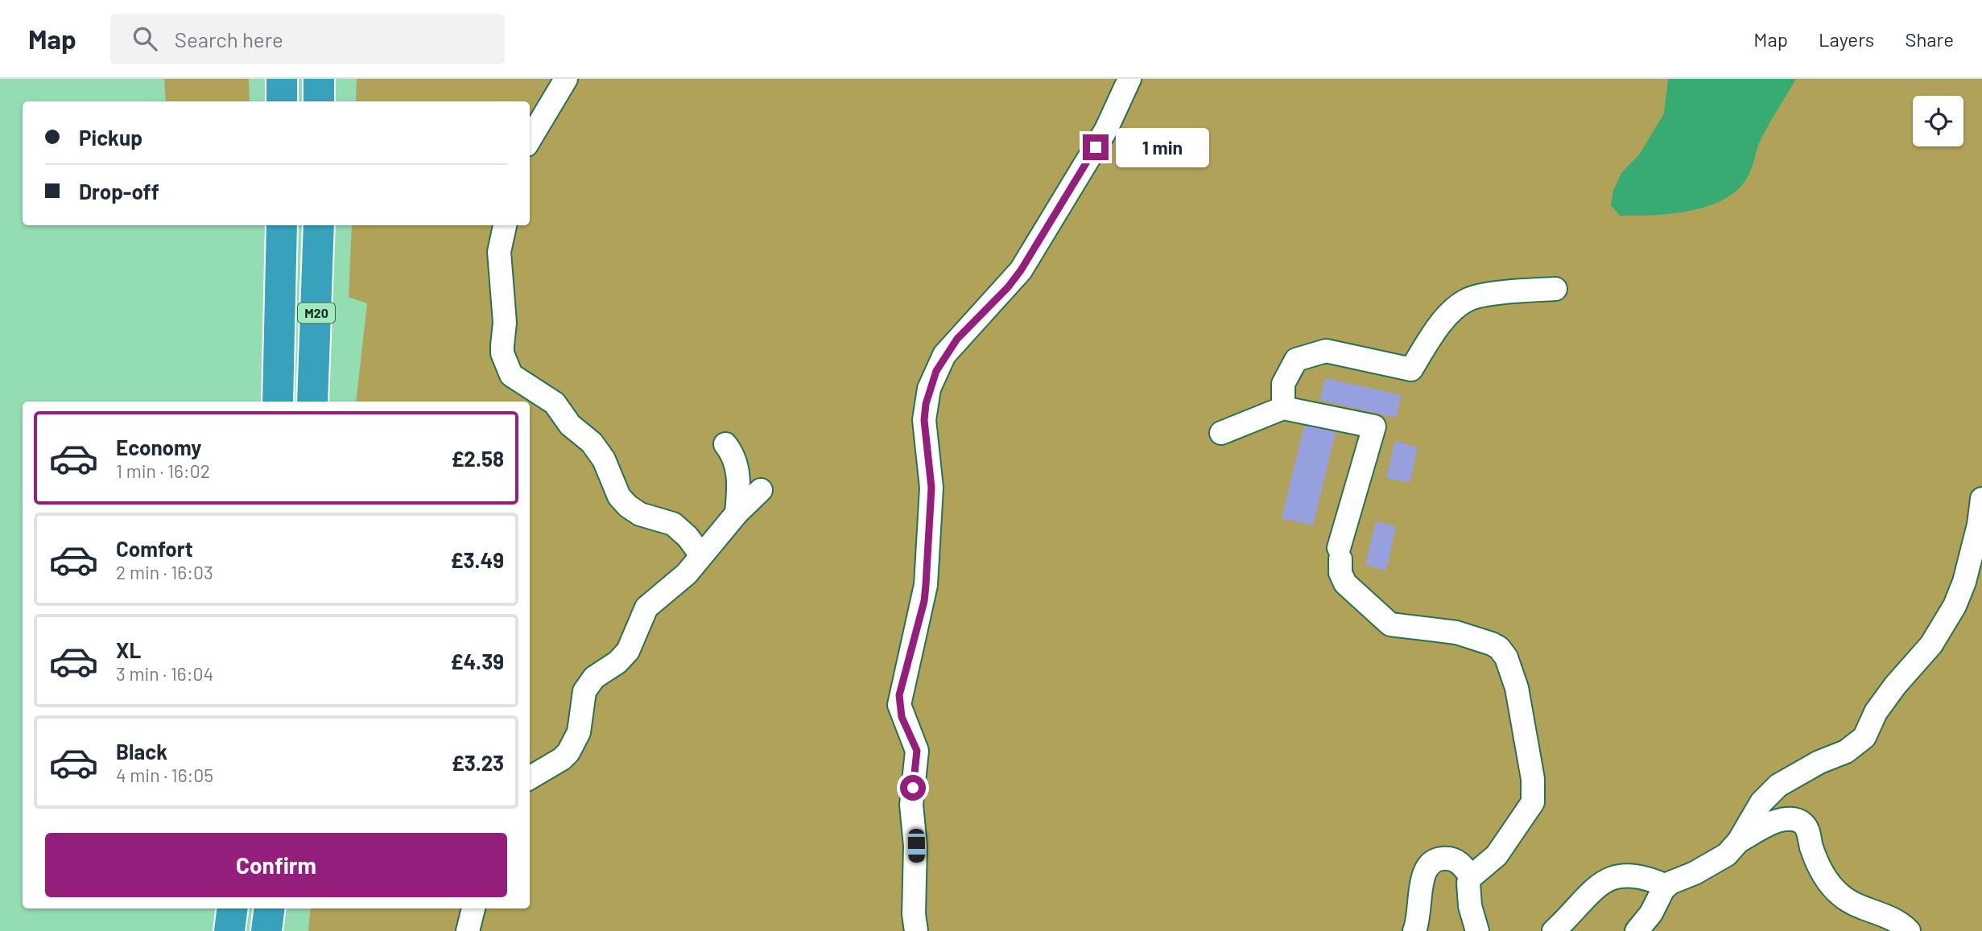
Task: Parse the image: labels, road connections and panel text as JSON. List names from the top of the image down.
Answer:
{
  "streets": {
    "highway": ["M20"]
  },
  "page": {
    "header": "Map",
    "search": "Search here",
    "nav": ["Map", "Layers", "Share"],
    "banner": ["Pickup", "Drop-off"],
    "bubble": "1 min",
    "list": [
      {
        "name": "Economy",
        "note": "1 min · 16:02",
        "value": "£2.58"
      },
      {
        "name": "Comfort",
        "note": "2 min · 16:03",
        "value": "£3.49"
      },
      {
        "name": "XL",
        "note": "3 min · 16:04",
        "value": "£4.39"
      },
      {
        "name": "Black",
        "note": "4 min · 16:05",
        "value": "£3.23"
      }
    ],
    "buttons": "Confirm"
  }
}
